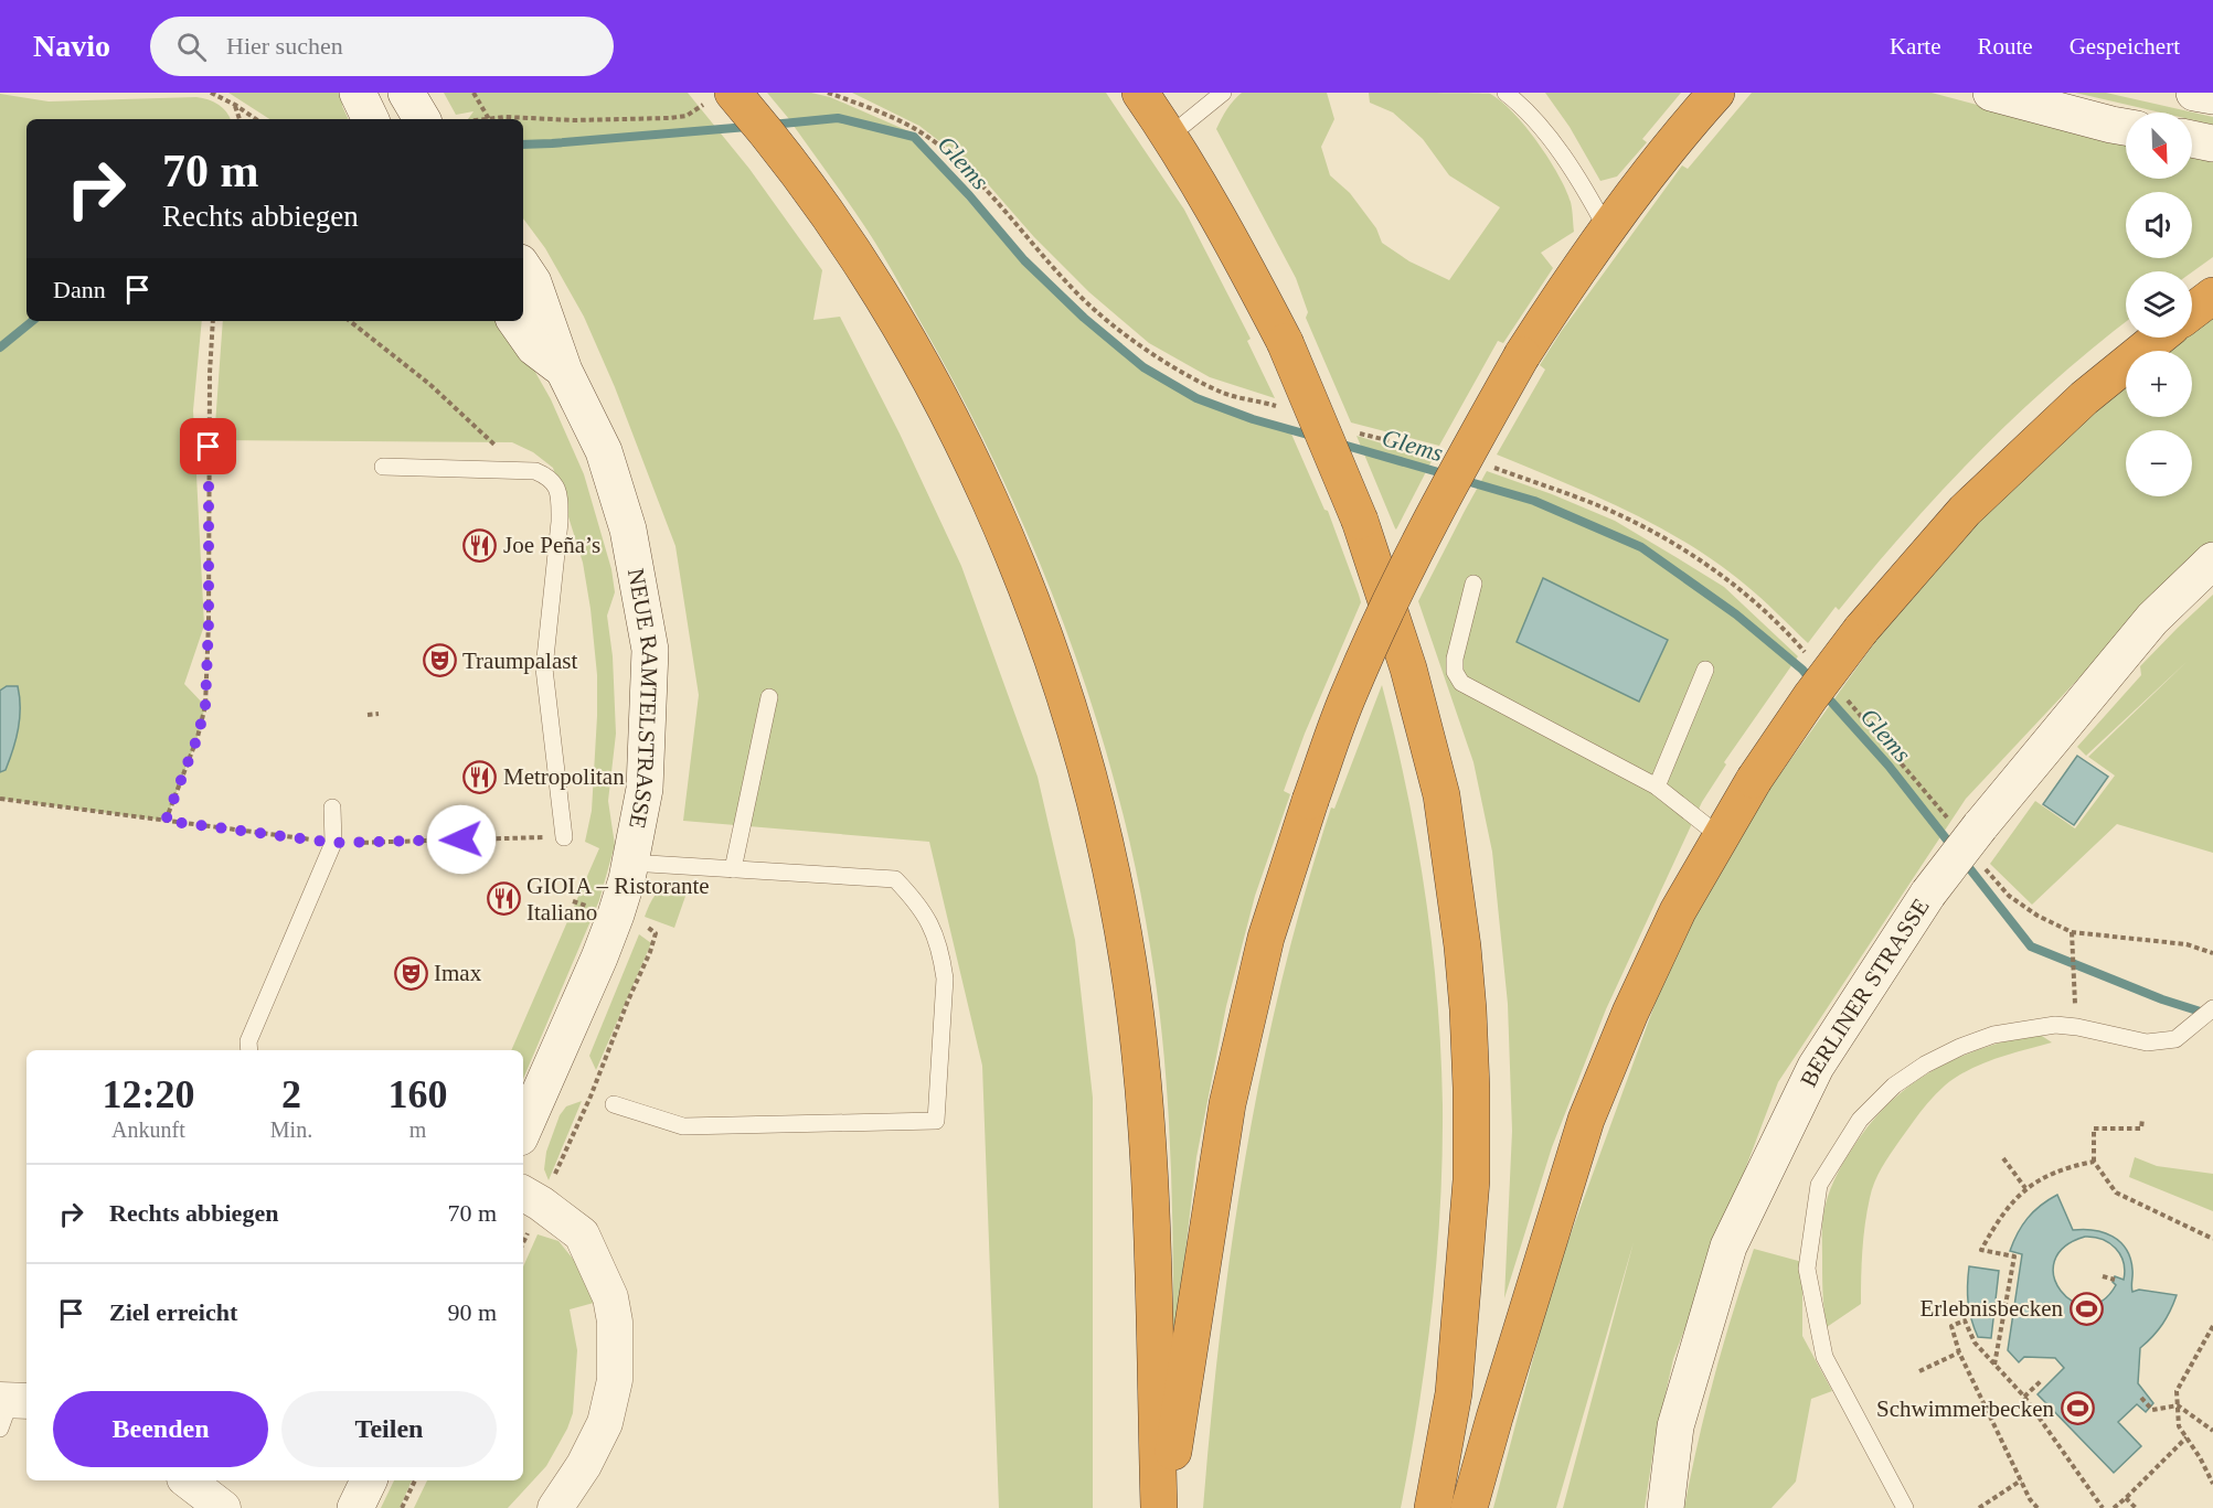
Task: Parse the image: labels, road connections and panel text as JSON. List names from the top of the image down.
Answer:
{
  "streets": {
    "main road": ["NEUE RAMTELSTRASSE", "BERLINER STRASSE"]
  },
  "water": ["Glems"],
  "places": {
    "restaurant": ["Joe Peña’s", "Metropolitan", "GIOIA – Ristorante Italiano"],
    "theatre": ["Traumpalast", "Imax"],
    "sports": ["Erlebnisbecken", "Schwimmerbecken"]
  },
  "north": "bottom right",
  "page": {
    "header": "Navio",
    "search": "Hier suchen",
    "nav": ["Karte", "Route", "Gespeichert"],
    "map_buttons": ["+", "−"],
    "turn": ["70 m", "Rechts abbiegen"],
    "then": "Dann",
    "eta": [
      "12:20",
      "Ankunft",
      "2",
      "Min.",
      "160",
      "m"
    ],
    "list": [
      {
        "name": "Rechts abbiegen",
        "value": "70 m"
      },
      {
        "name": "Ziel erreicht",
        "value": "90 m"
      }
    ],
    "buttons": ["Beenden", "Teilen"]
  }
}
